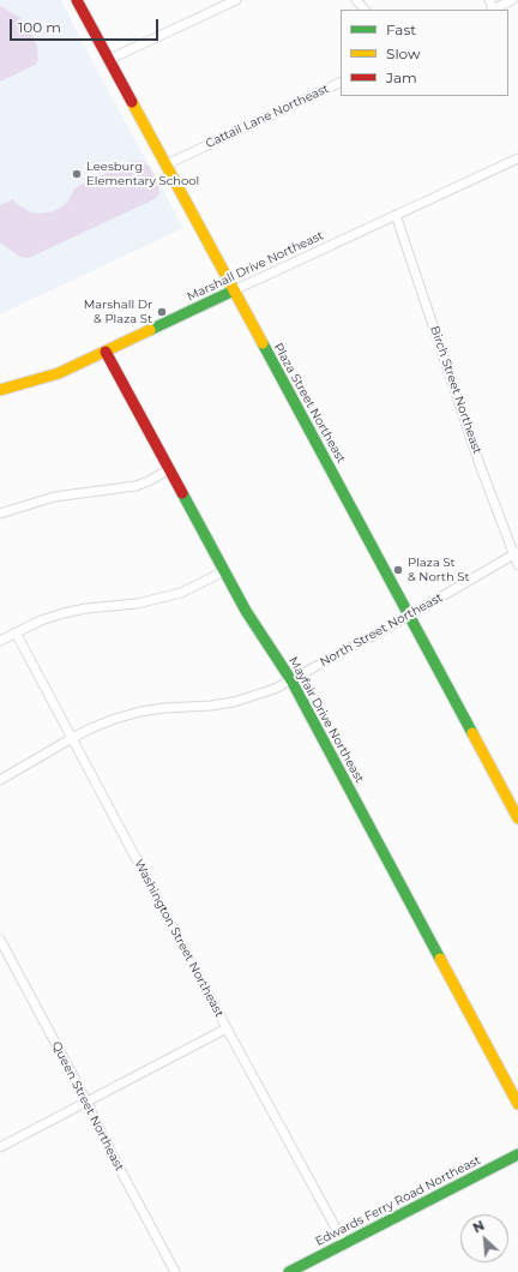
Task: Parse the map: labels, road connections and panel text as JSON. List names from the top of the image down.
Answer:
{
  "streets": {
    "main road": [
      "Marshall Drive Northeast",
      "Plaza Street Northeast",
      "Mayfair Drive Northeast",
      "Edwards Ferry Road Northeast"
    ],
    "street": [
      "Cattail Lane Northeast",
      "Birch Street Northeast",
      "North Street Northeast",
      "Washington Street Northeast",
      "Queen Street Northeast"
    ]
  },
  "crossings": [
    ["Cattail Lane Northeast", "Plaza Street Northeast"],
    ["Marshall Drive Northeast", "Birch Street Northeast"],
    ["Marshall Drive Northeast", "Plaza Street Northeast"],
    ["Marshall Drive Northeast", "Mayfair Drive Northeast"],
    ["Birch Street Northeast", "North Street Northeast"],
    ["Plaza Street Northeast", "North Street Northeast"],
    ["North Street Northeast", "Mayfair Drive Northeast"],
    ["North Street Northeast", "Washington Street Northeast"],
    ["Washington Street Northeast", "Edwards Ferry Road Northeast"]
  ],
  "places": ["Leesburg Elementary School", "Marshall Dr & Plaza St", "Plaza St & North St"],
  "legend": ["Fast", "Slow", "Jam"],
  "scale_bar": "100 m",
  "north": "top left"
}
